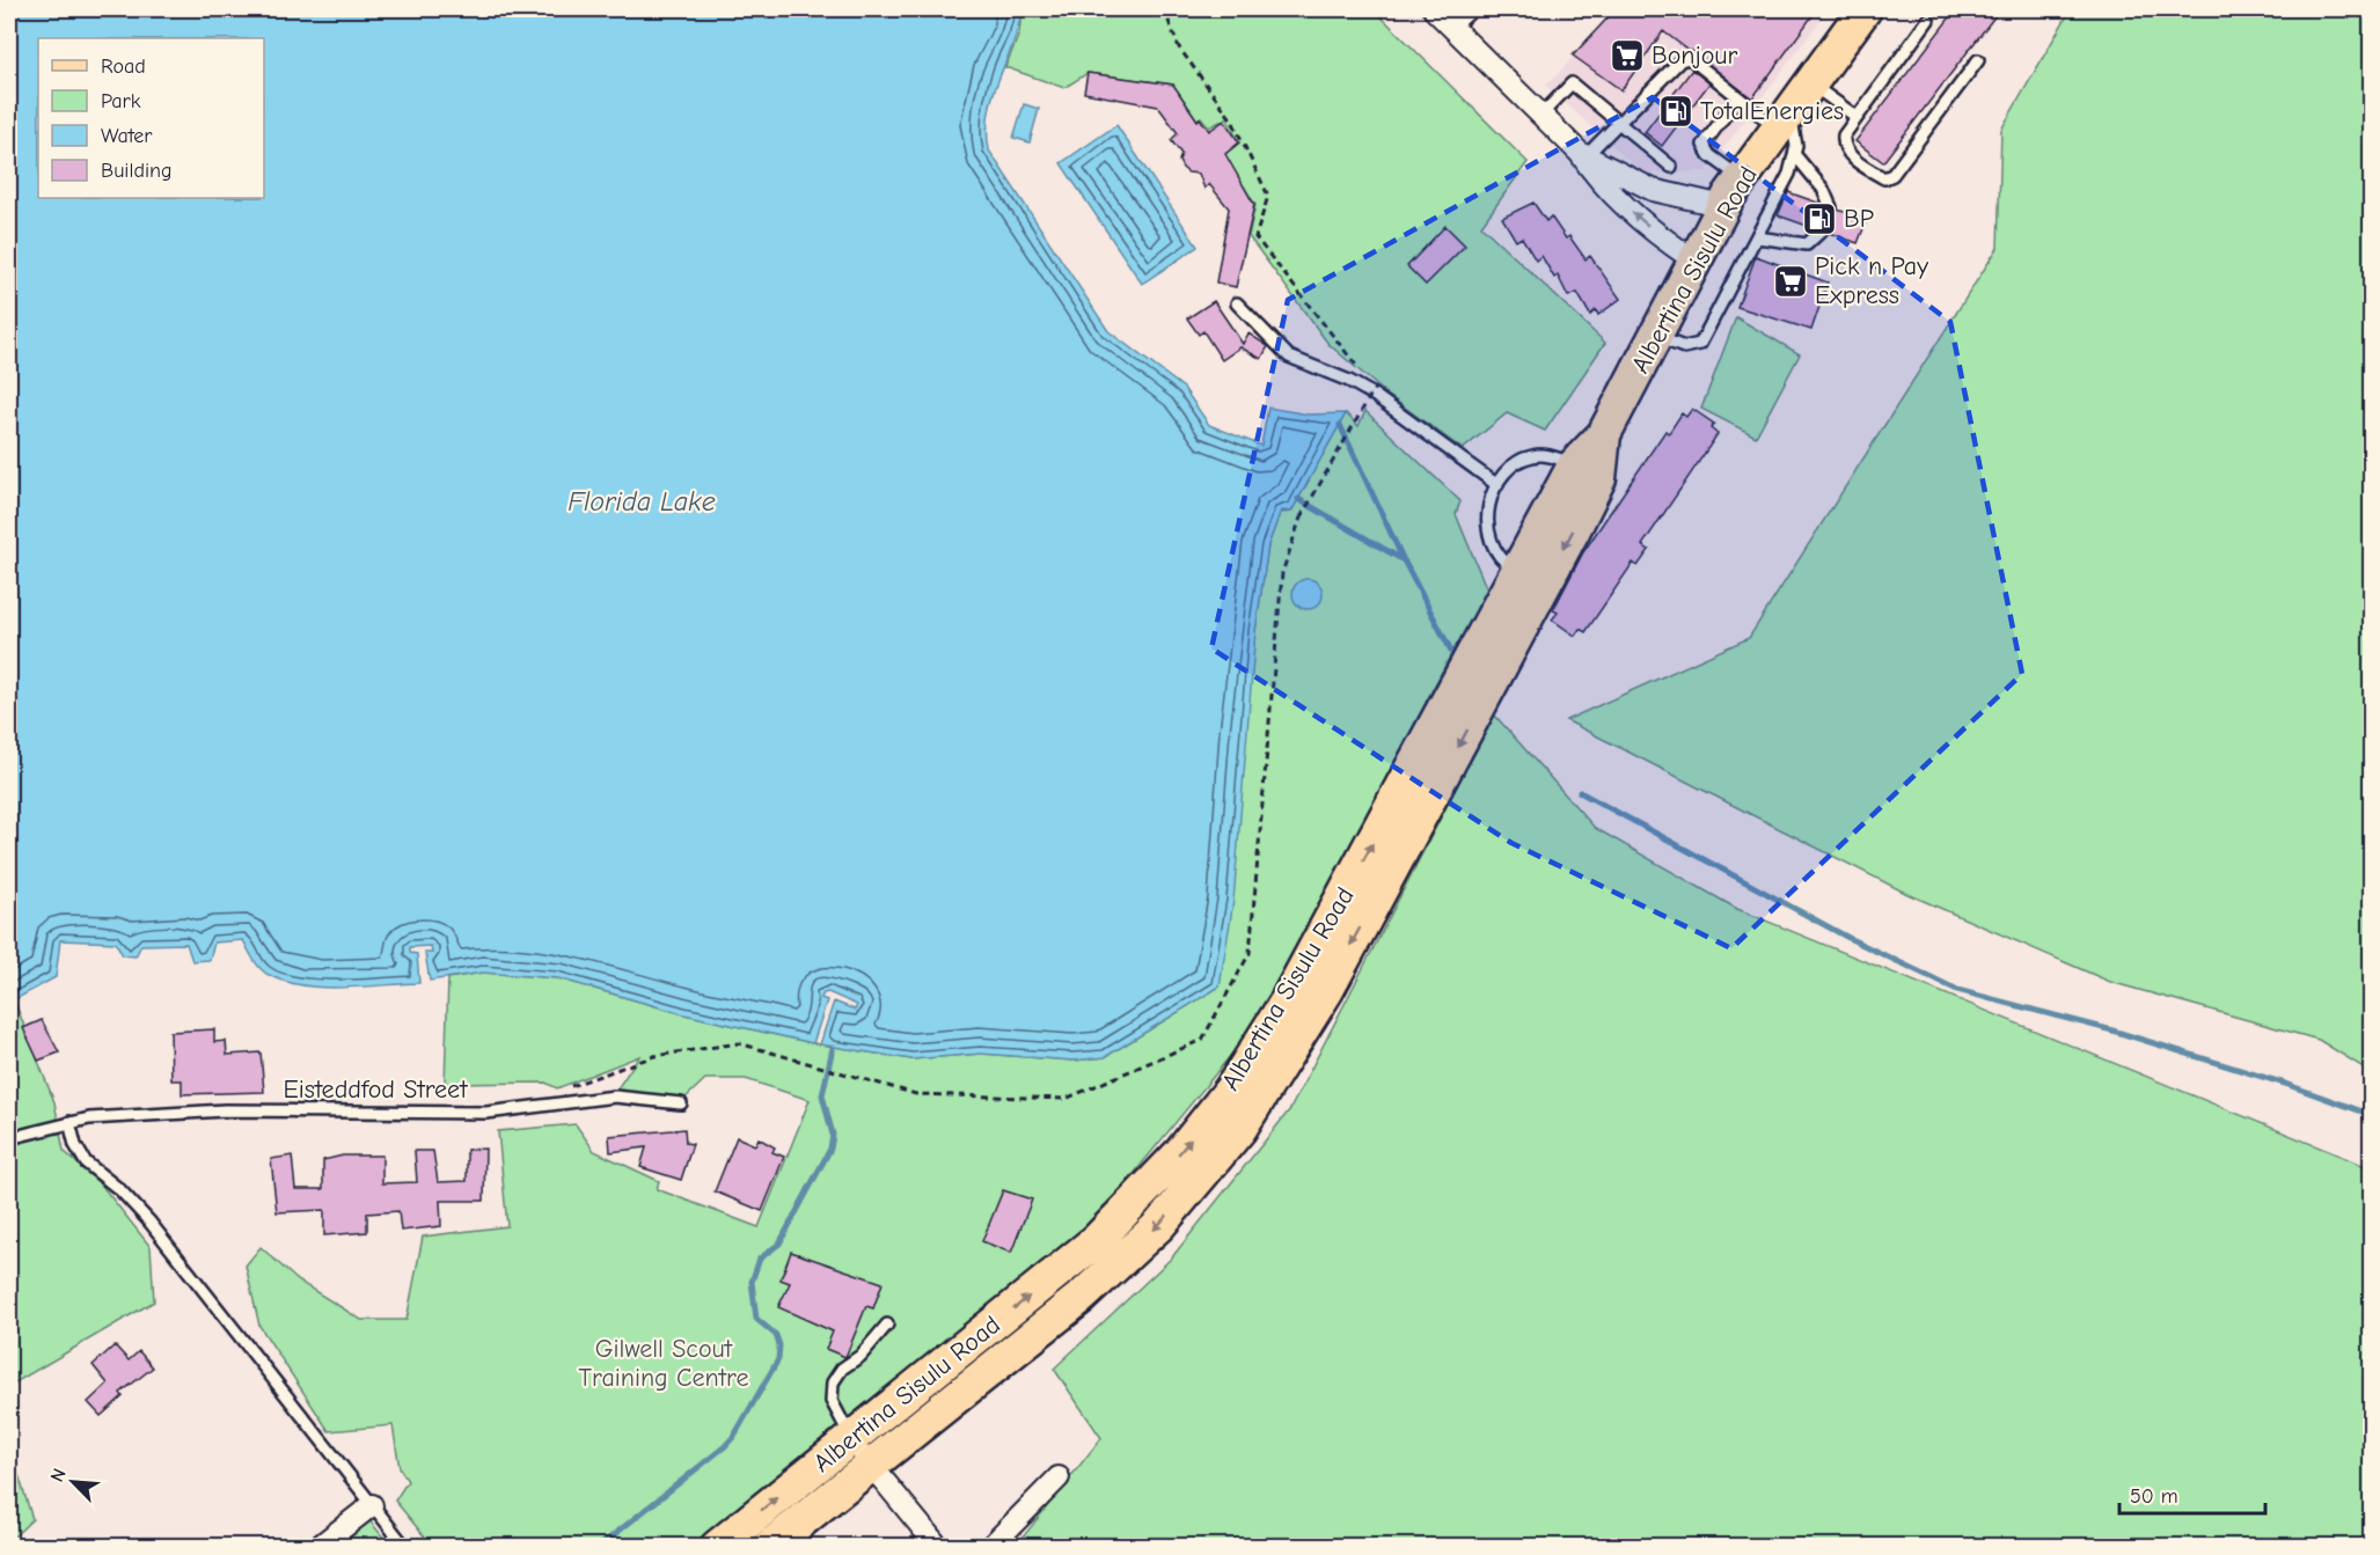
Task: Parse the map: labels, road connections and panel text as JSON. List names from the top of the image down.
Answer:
{
  "streets": {
    "main road": ["Albertina Sisulu Road"],
    "lane": ["Eisteddfod Street"]
  },
  "water": ["Florida Lake"],
  "parks": ["Gilwell Scout Training Centre"],
  "places": {
    "supermarket": ["Bonjour", "Pick n Pay Express"],
    "fuel station": ["TotalEnergies", "BP"]
  },
  "legend": [
    "Road",
    "Park",
    "Water",
    "Building"
  ],
  "scale_bar": "50 m",
  "north": "top left"
}
